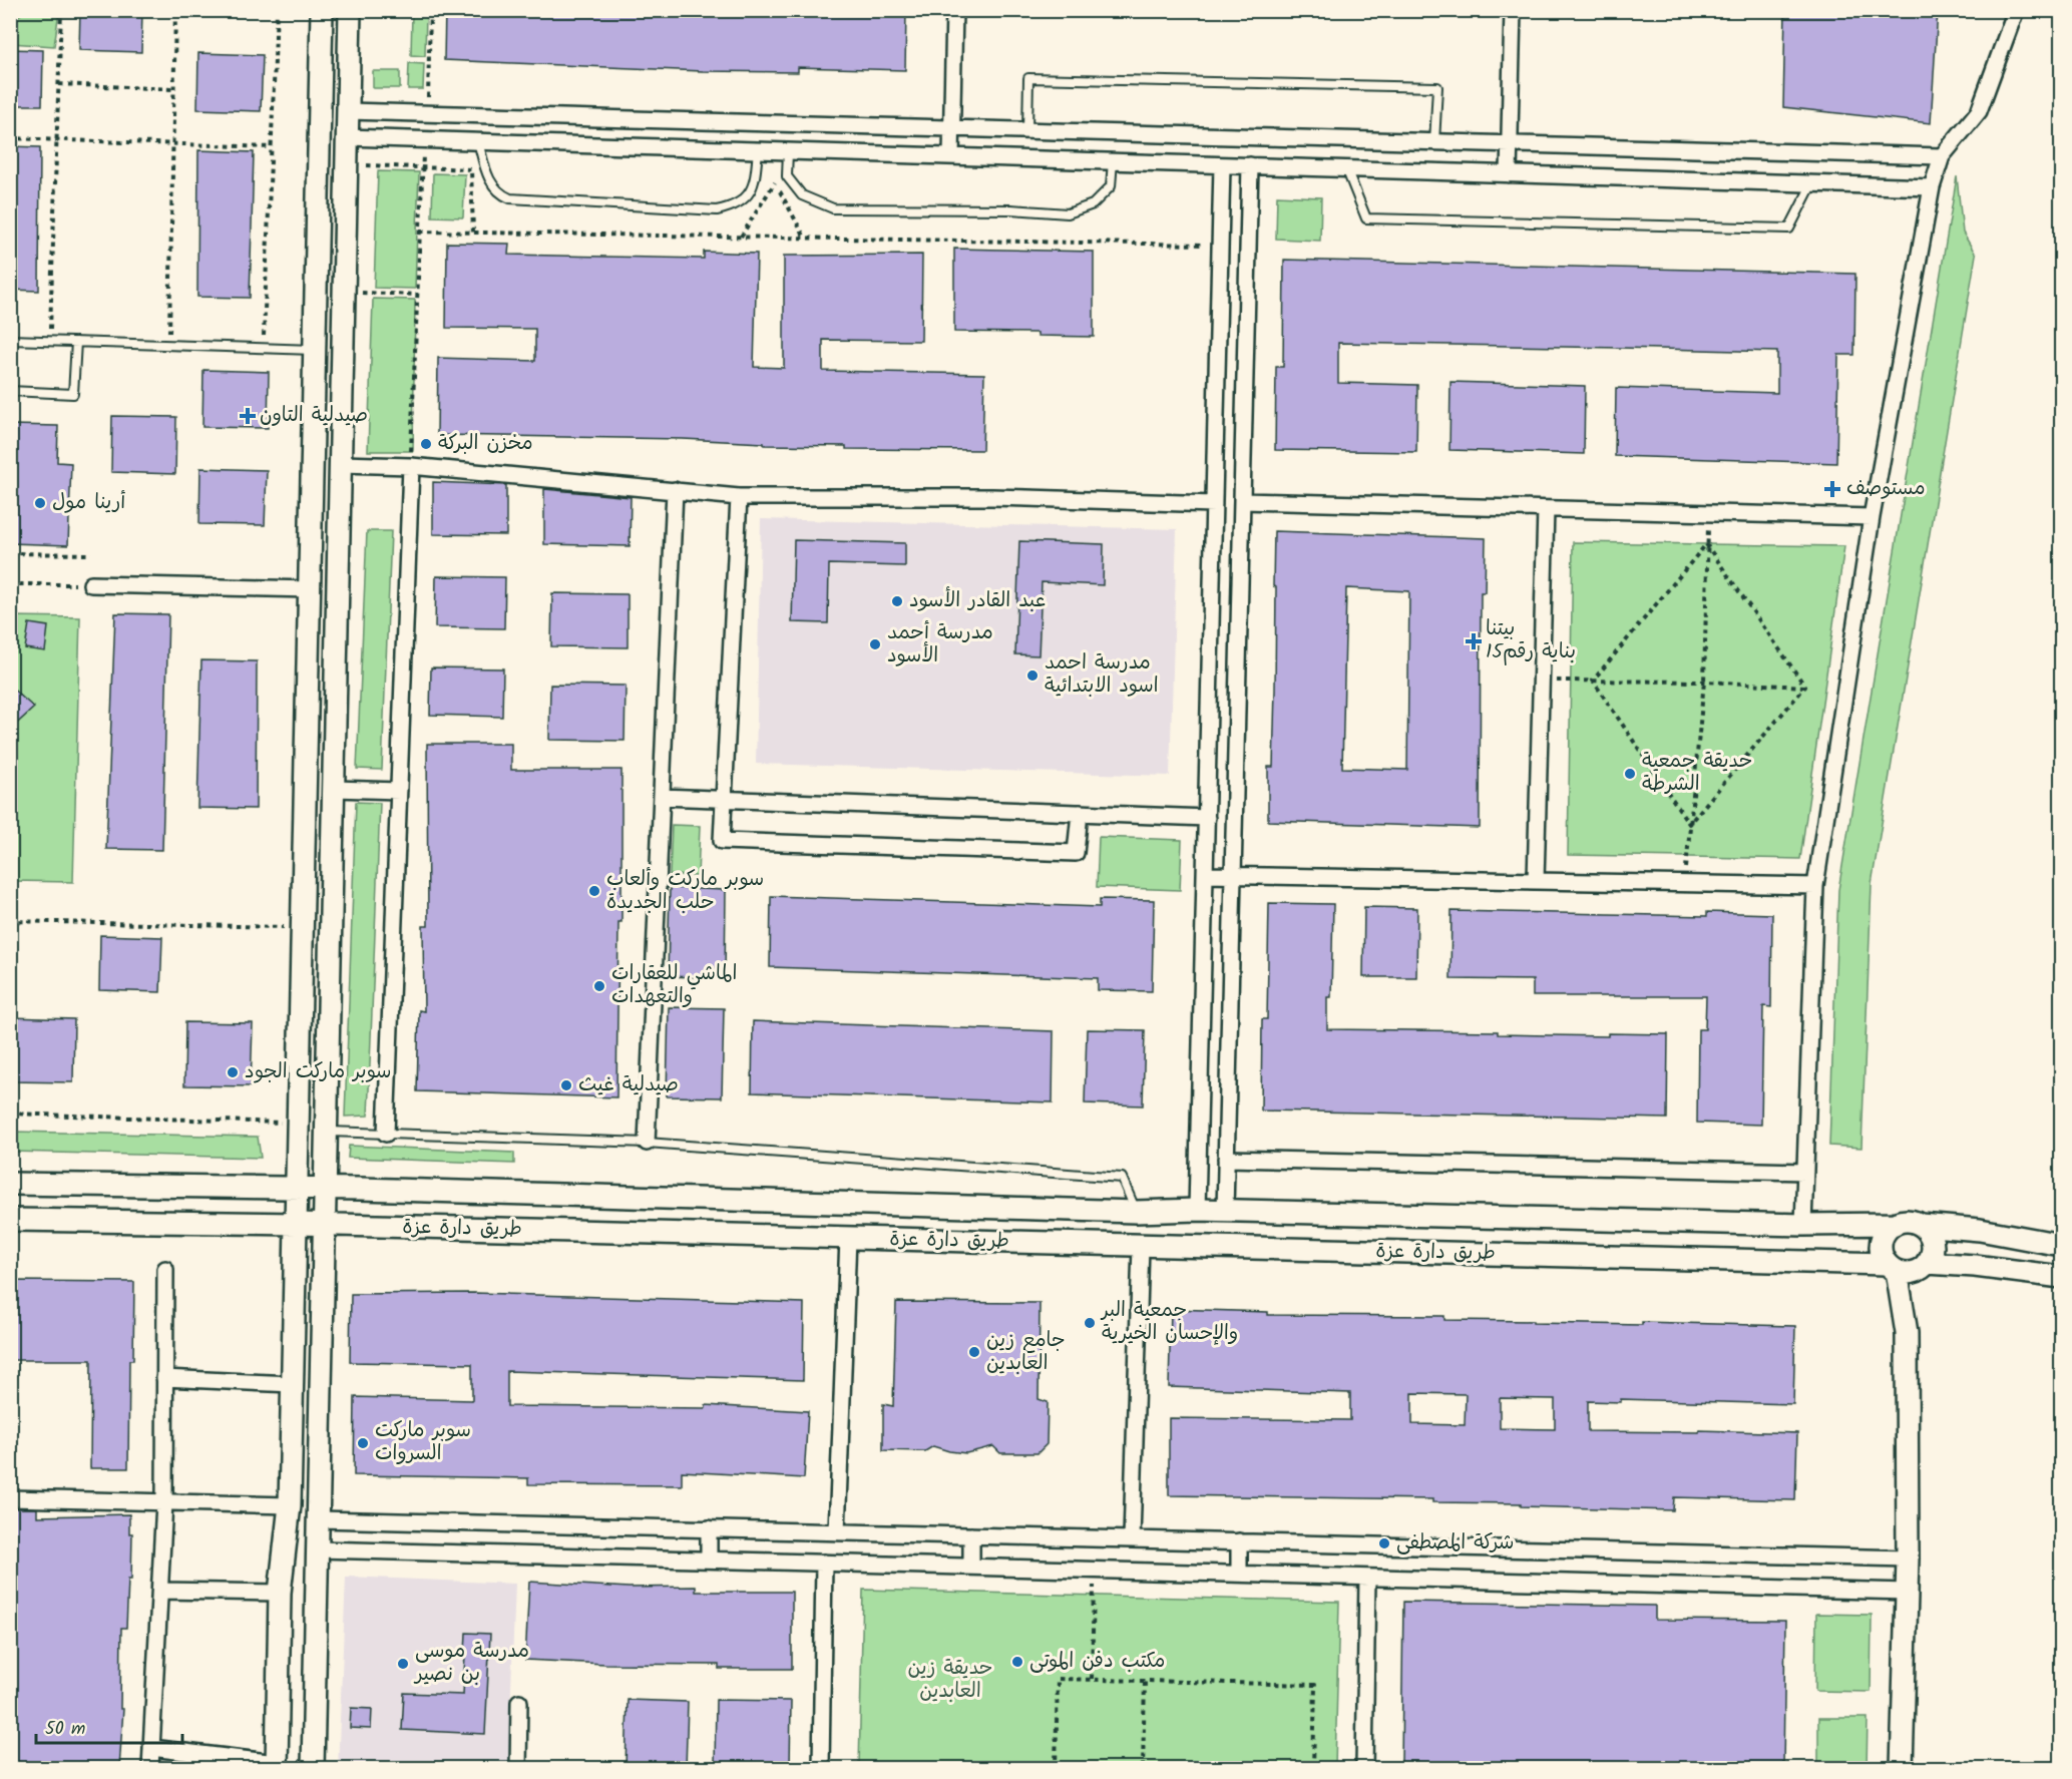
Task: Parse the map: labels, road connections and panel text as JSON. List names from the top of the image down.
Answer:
{
  "streets": {
    "main road": ["طريق دارة عزة"]
  },
  "parks": ["حديقة زين العابدين"],
  "places": {
    "health": ["صيدلية التاون", "مستوصف", "بيتنا بناية رقم15"],
    "other": [
      "مخزن البركة",
      "أرينا مول",
      "عبد القادر الأسود",
      "مدرسة أحمد الأسود",
      "مدرسة احمد اسود الابتدائية",
      "حديقة جمعية الشرطة",
      "سوبر ماركت وألعاب حلب الجديدة",
      "الماشي للعقارات والتعهدات",
      "سوبر ماركت الجود",
      "صيدلية غيث",
      "جمعية البر والإحسان الخيرية",
      "جامع زين العابدين",
      "سوبر ماركت السروات",
      "شركة المصطفى",
      "مكتب دفن الموتى",
      "مدرسة موسى بن نصير"
    ]
  },
  "scale_bar": "50 m"
}
